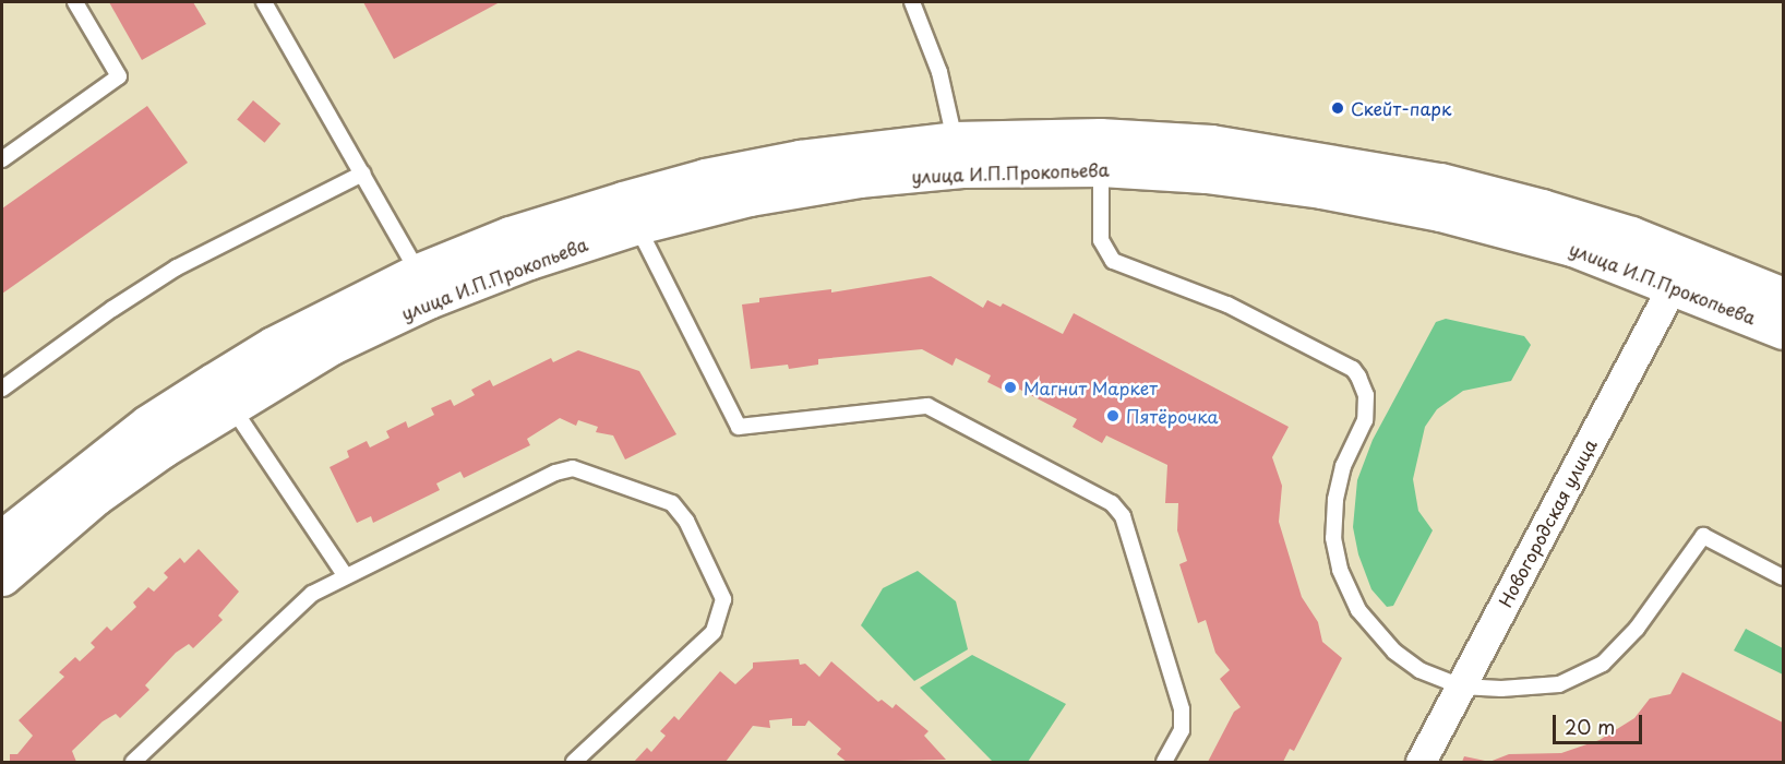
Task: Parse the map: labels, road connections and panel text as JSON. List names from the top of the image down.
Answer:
{
  "streets": {
    "street": ["улица И.П.Прокопьева", "Новогородская улица"]
  },
  "crossings": [
    ["улица И.П.Прокопьева", "Новогородская улица"]
  ],
  "places": ["Скейт-парк", "Магнит Маркет", "Пятёрочка"],
  "scale_bar": "20 m"
}
